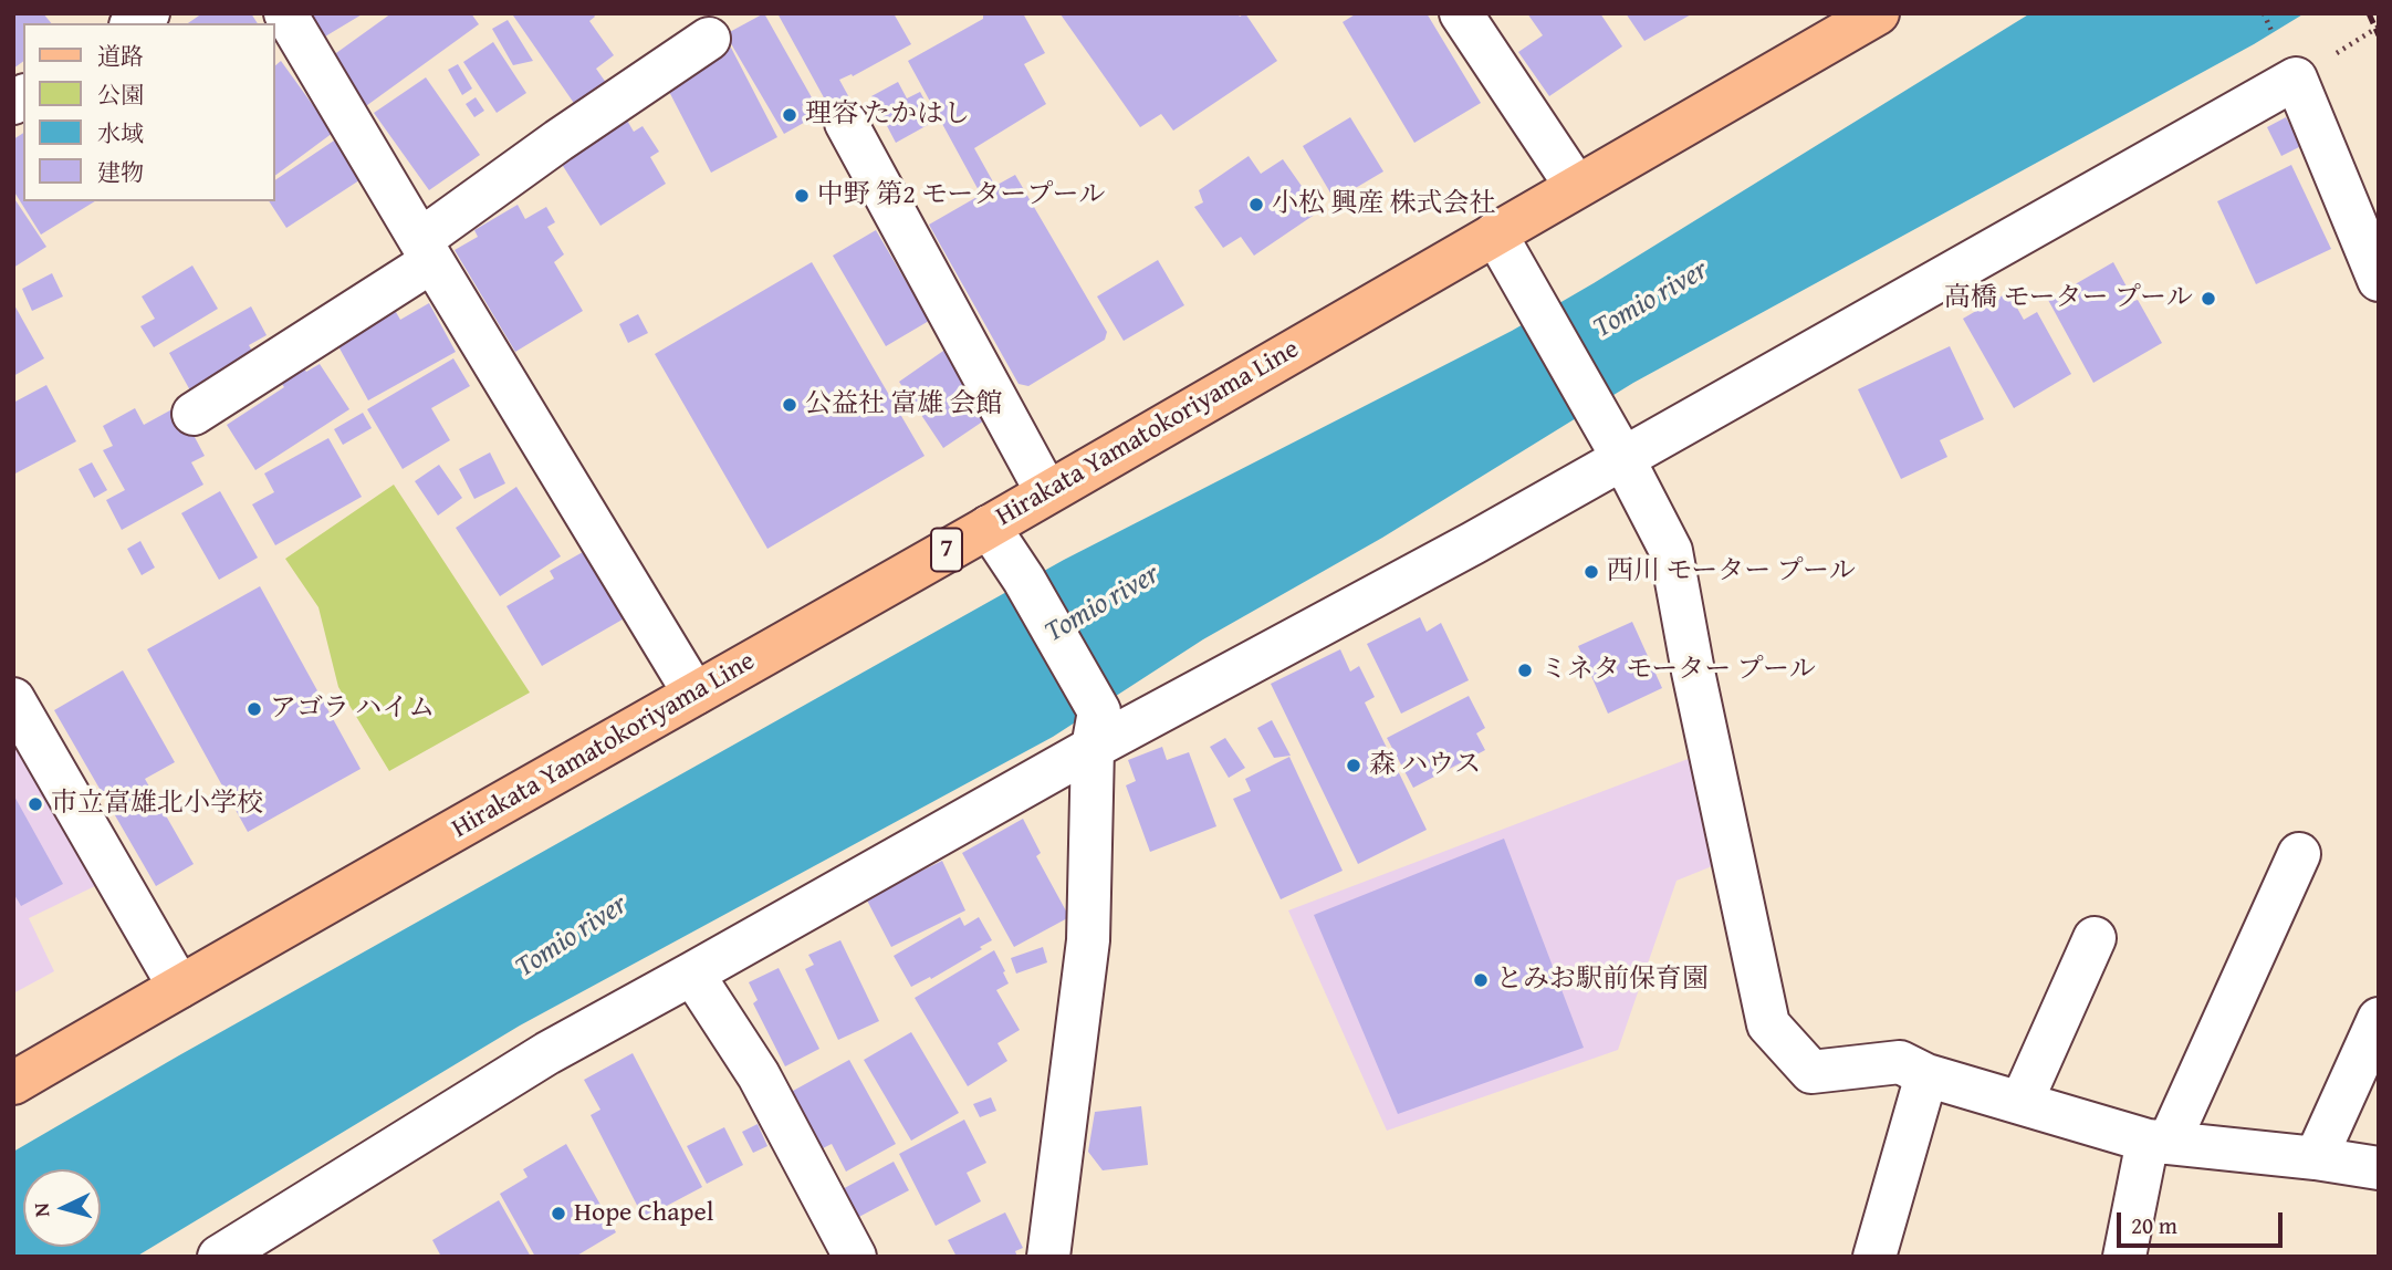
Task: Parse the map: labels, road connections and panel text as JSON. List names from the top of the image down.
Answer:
{
  "streets": {
    "main road": ["Hirakata Yamatokoriyama Line", "7"]
  },
  "water": ["Tomio river"],
  "places": [
    "理容 たかはし",
    "中野 第2 モータープール",
    "小松 興産 株式会社",
    "高橋 モーター プール",
    "公益社 富雄 会館",
    "西川 モーター プール",
    "ミネタ モーター プール",
    "アゴラ ハイム",
    "森 ハウス",
    "市立富雄北小学校",
    "とみお駅前保育園",
    "Hope Chapel"
  ],
  "legend": [
    "道路",
    "公園",
    "水域",
    "建物"
  ],
  "scale_bar": "20 m",
  "north": "left"
}
